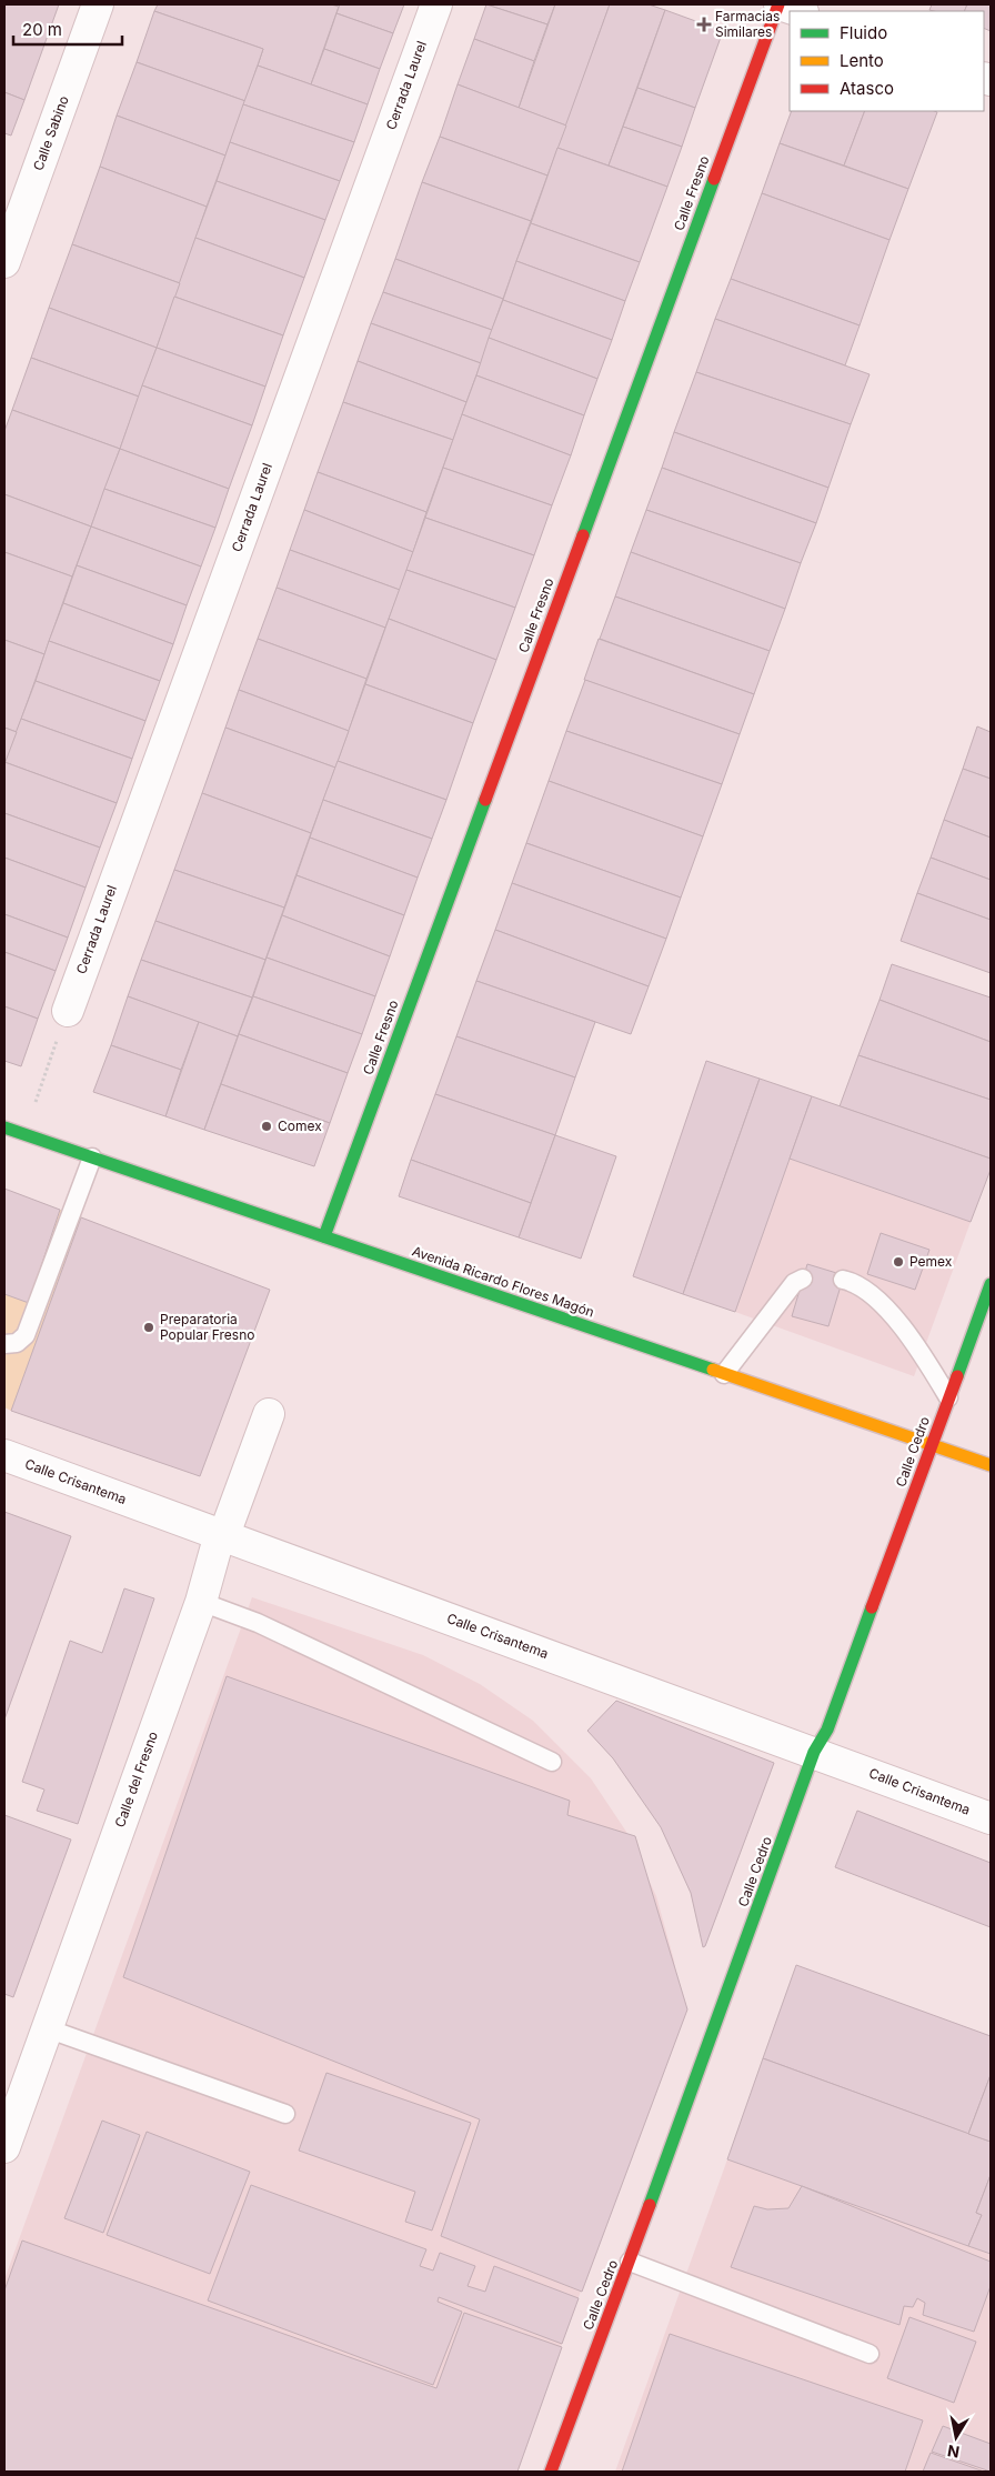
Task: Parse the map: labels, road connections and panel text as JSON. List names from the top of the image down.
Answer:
{
  "streets": {
    "street": [
      "Cerrada Laurel",
      "Calle Sabino",
      "Calle Fresno",
      "Avenida Ricardo Flores Magón",
      "Calle Cedro",
      "Calle Crisantema",
      "Calle del Fresno"
    ]
  },
  "crossings": [
    ["Calle Fresno", "Avenida Ricardo Flores Magón"],
    ["Avenida Ricardo Flores Magón", "Calle Cedro"],
    ["Calle Cedro", "Calle Crisantema"],
    ["Calle Crisantema", "Calle del Fresno"]
  ],
  "places": {
    "health": ["Farmacias Similares"],
    "other": ["Comex", "Pemex", "Preparatoria Popular Fresno"]
  },
  "legend": ["Fluido", "Lento", "Atasco"],
  "scale_bar": "20 m",
  "north": "bottom"
}
